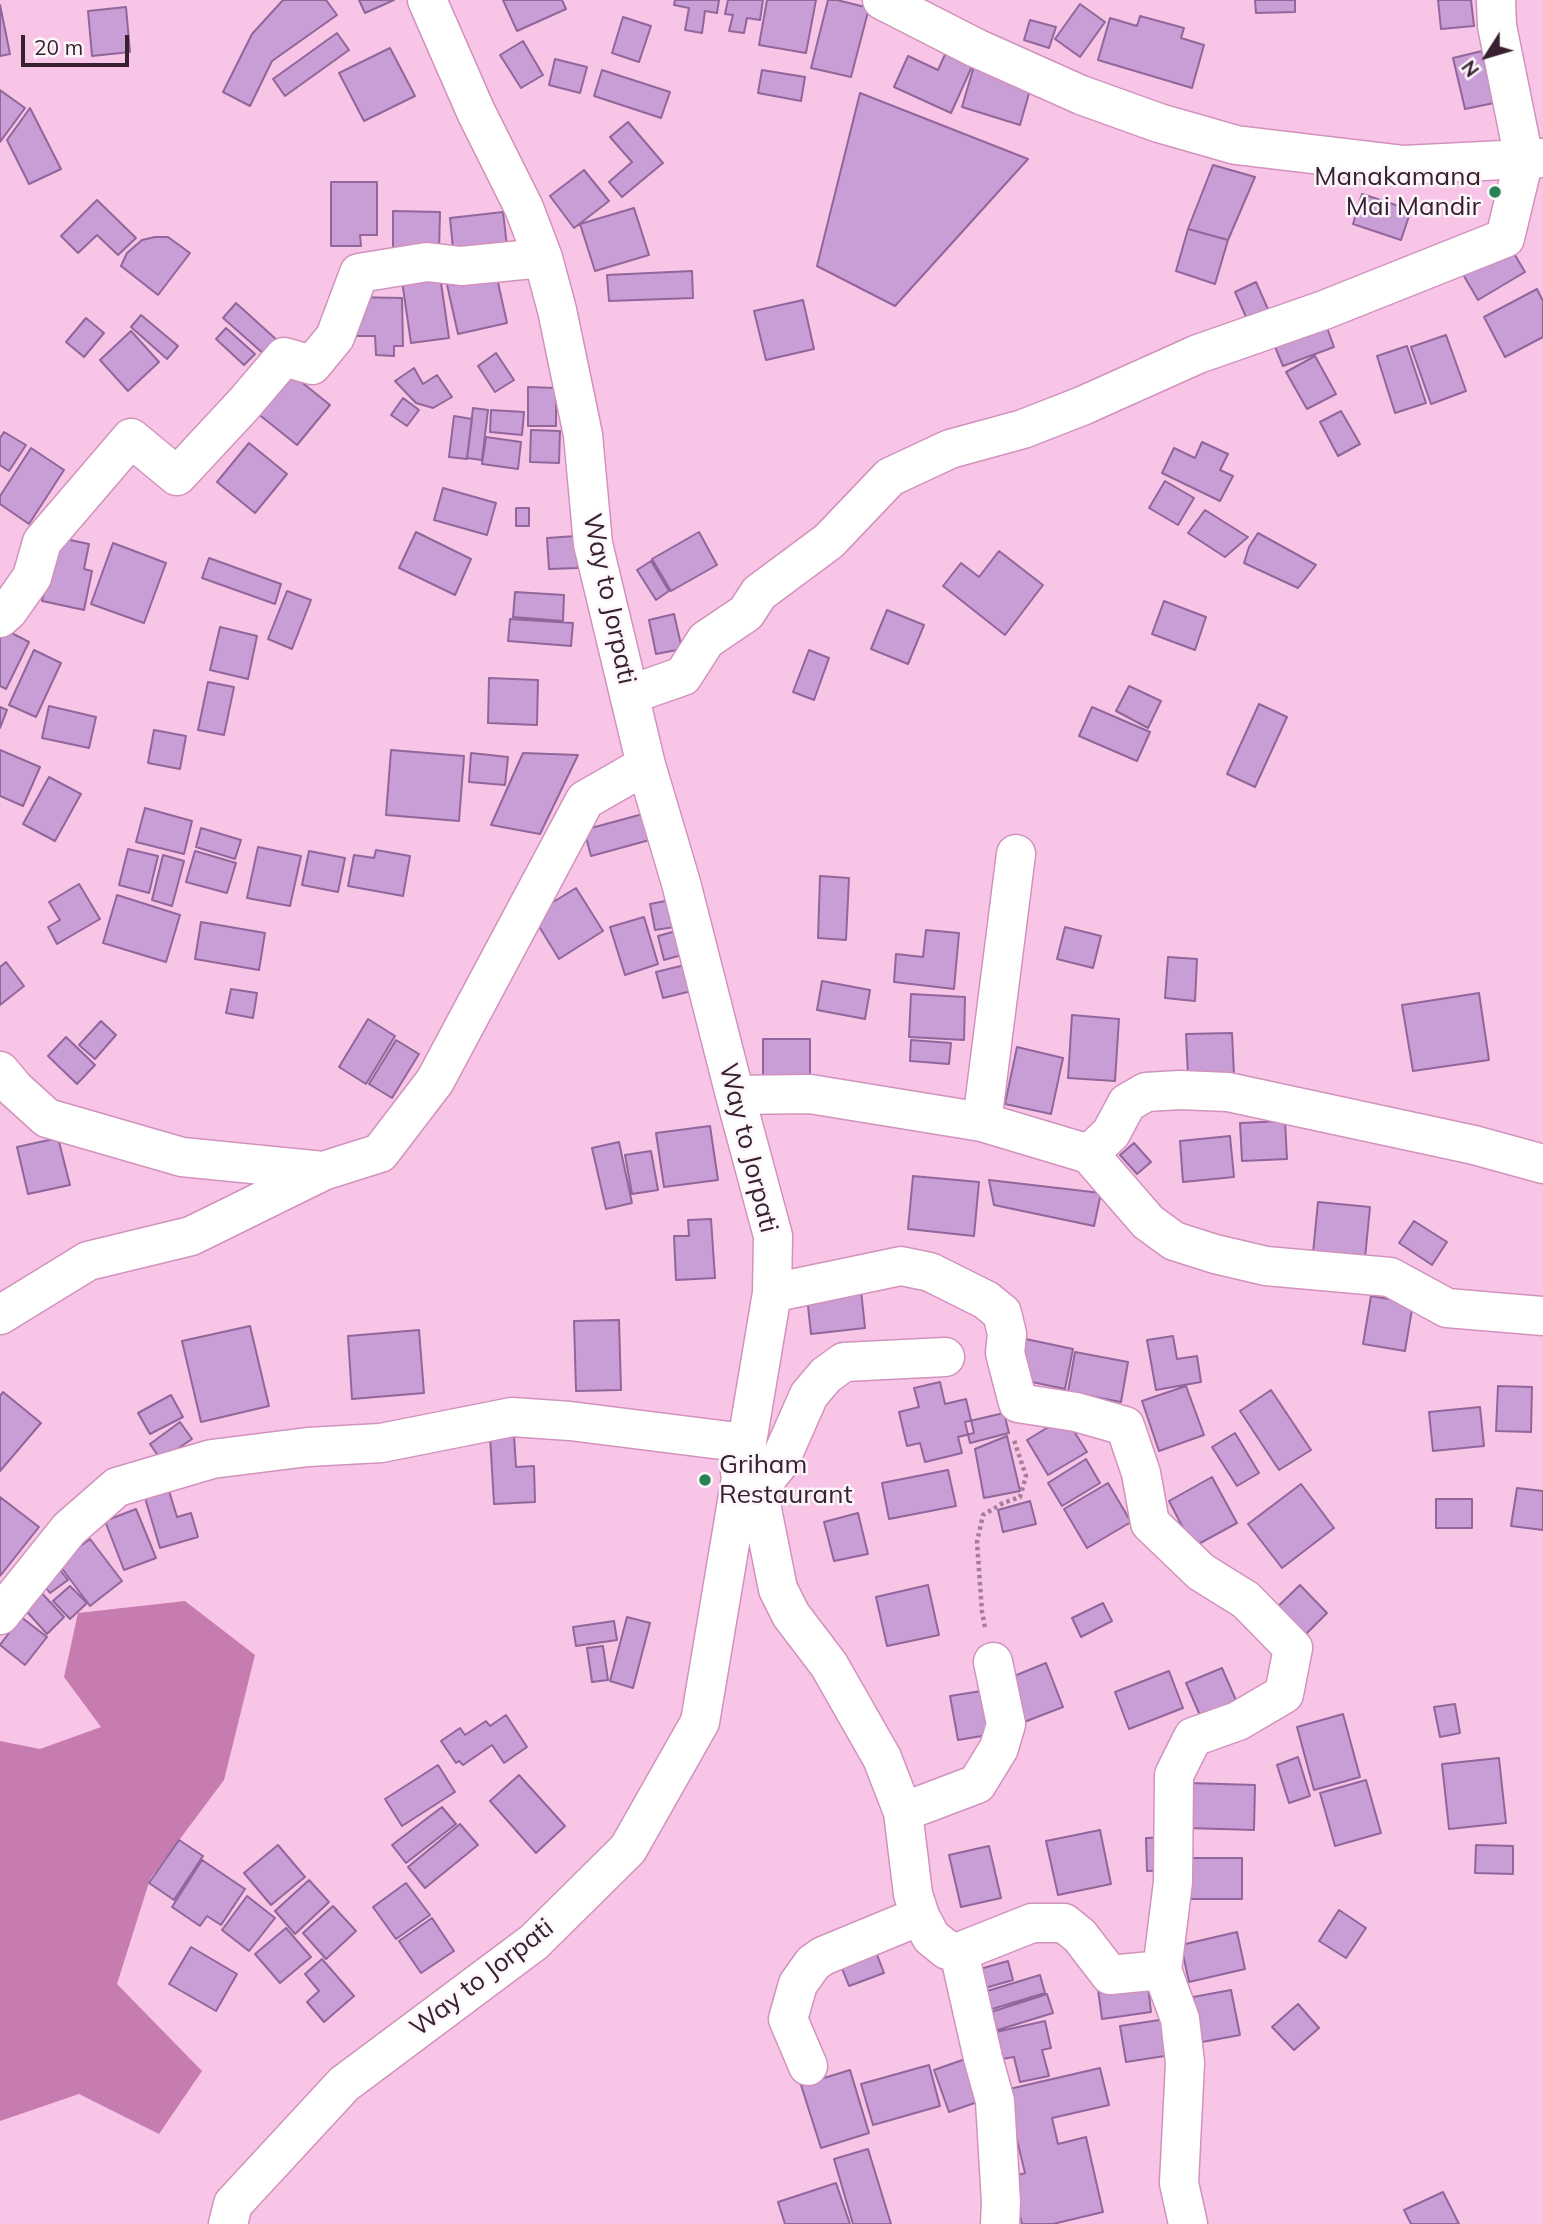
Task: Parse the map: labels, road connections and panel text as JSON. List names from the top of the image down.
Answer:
{
  "streets": {
    "street": ["Way to Jorpati"]
  },
  "places": ["Manakamana Mai Mandir", "Griham Restaurant"],
  "scale_bar": "20 m",
  "north": "bottom left"
}
